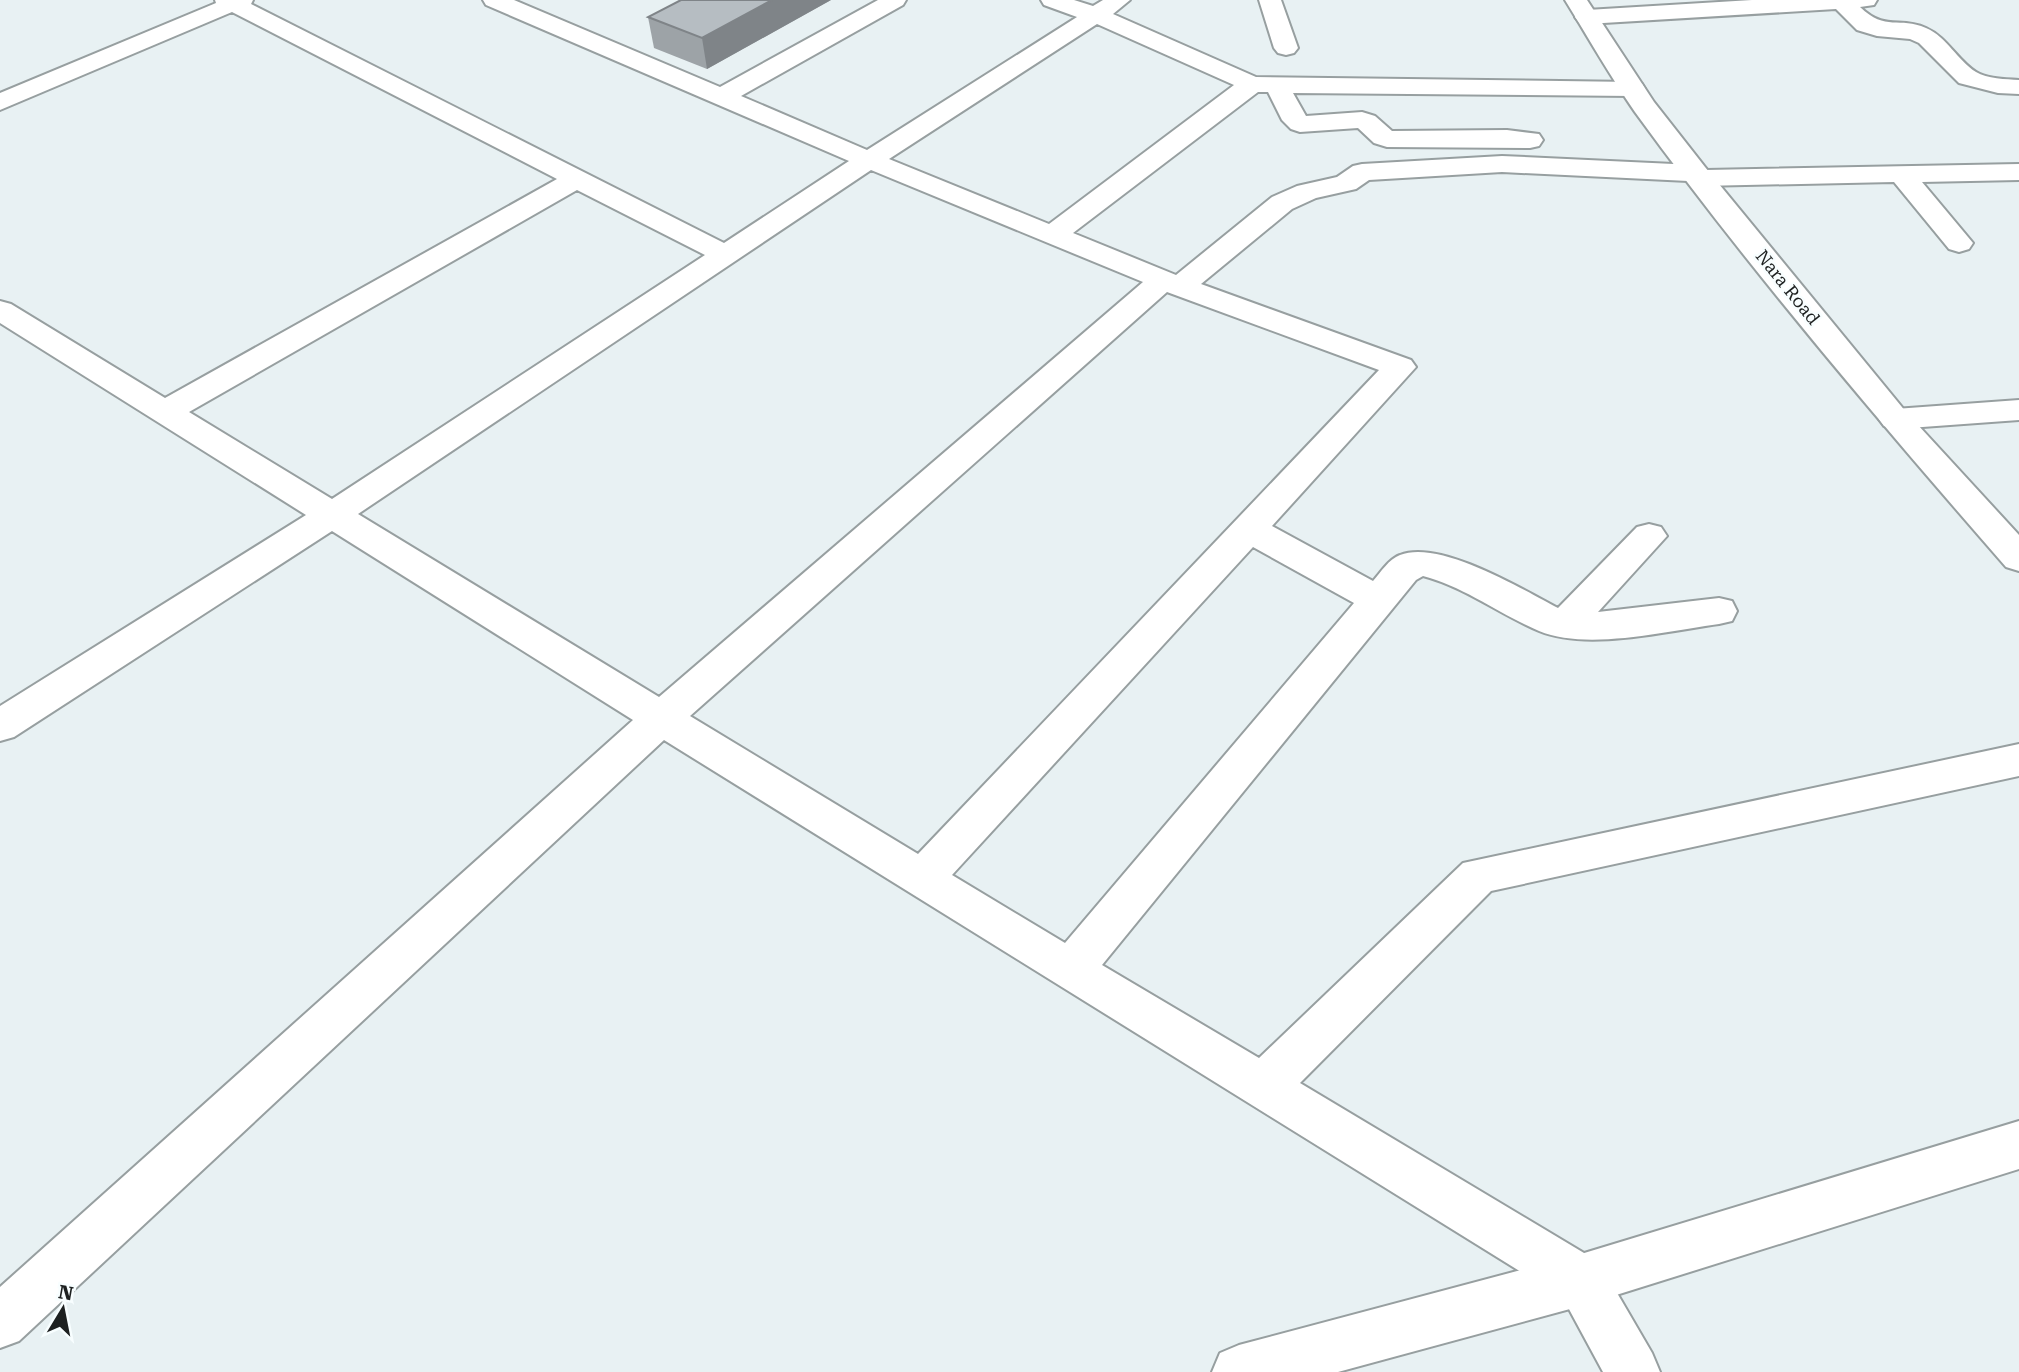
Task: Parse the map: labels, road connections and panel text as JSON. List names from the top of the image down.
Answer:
{
  "streets": {
    "street": ["Nara Road"]
  },
  "north": "top"
}
